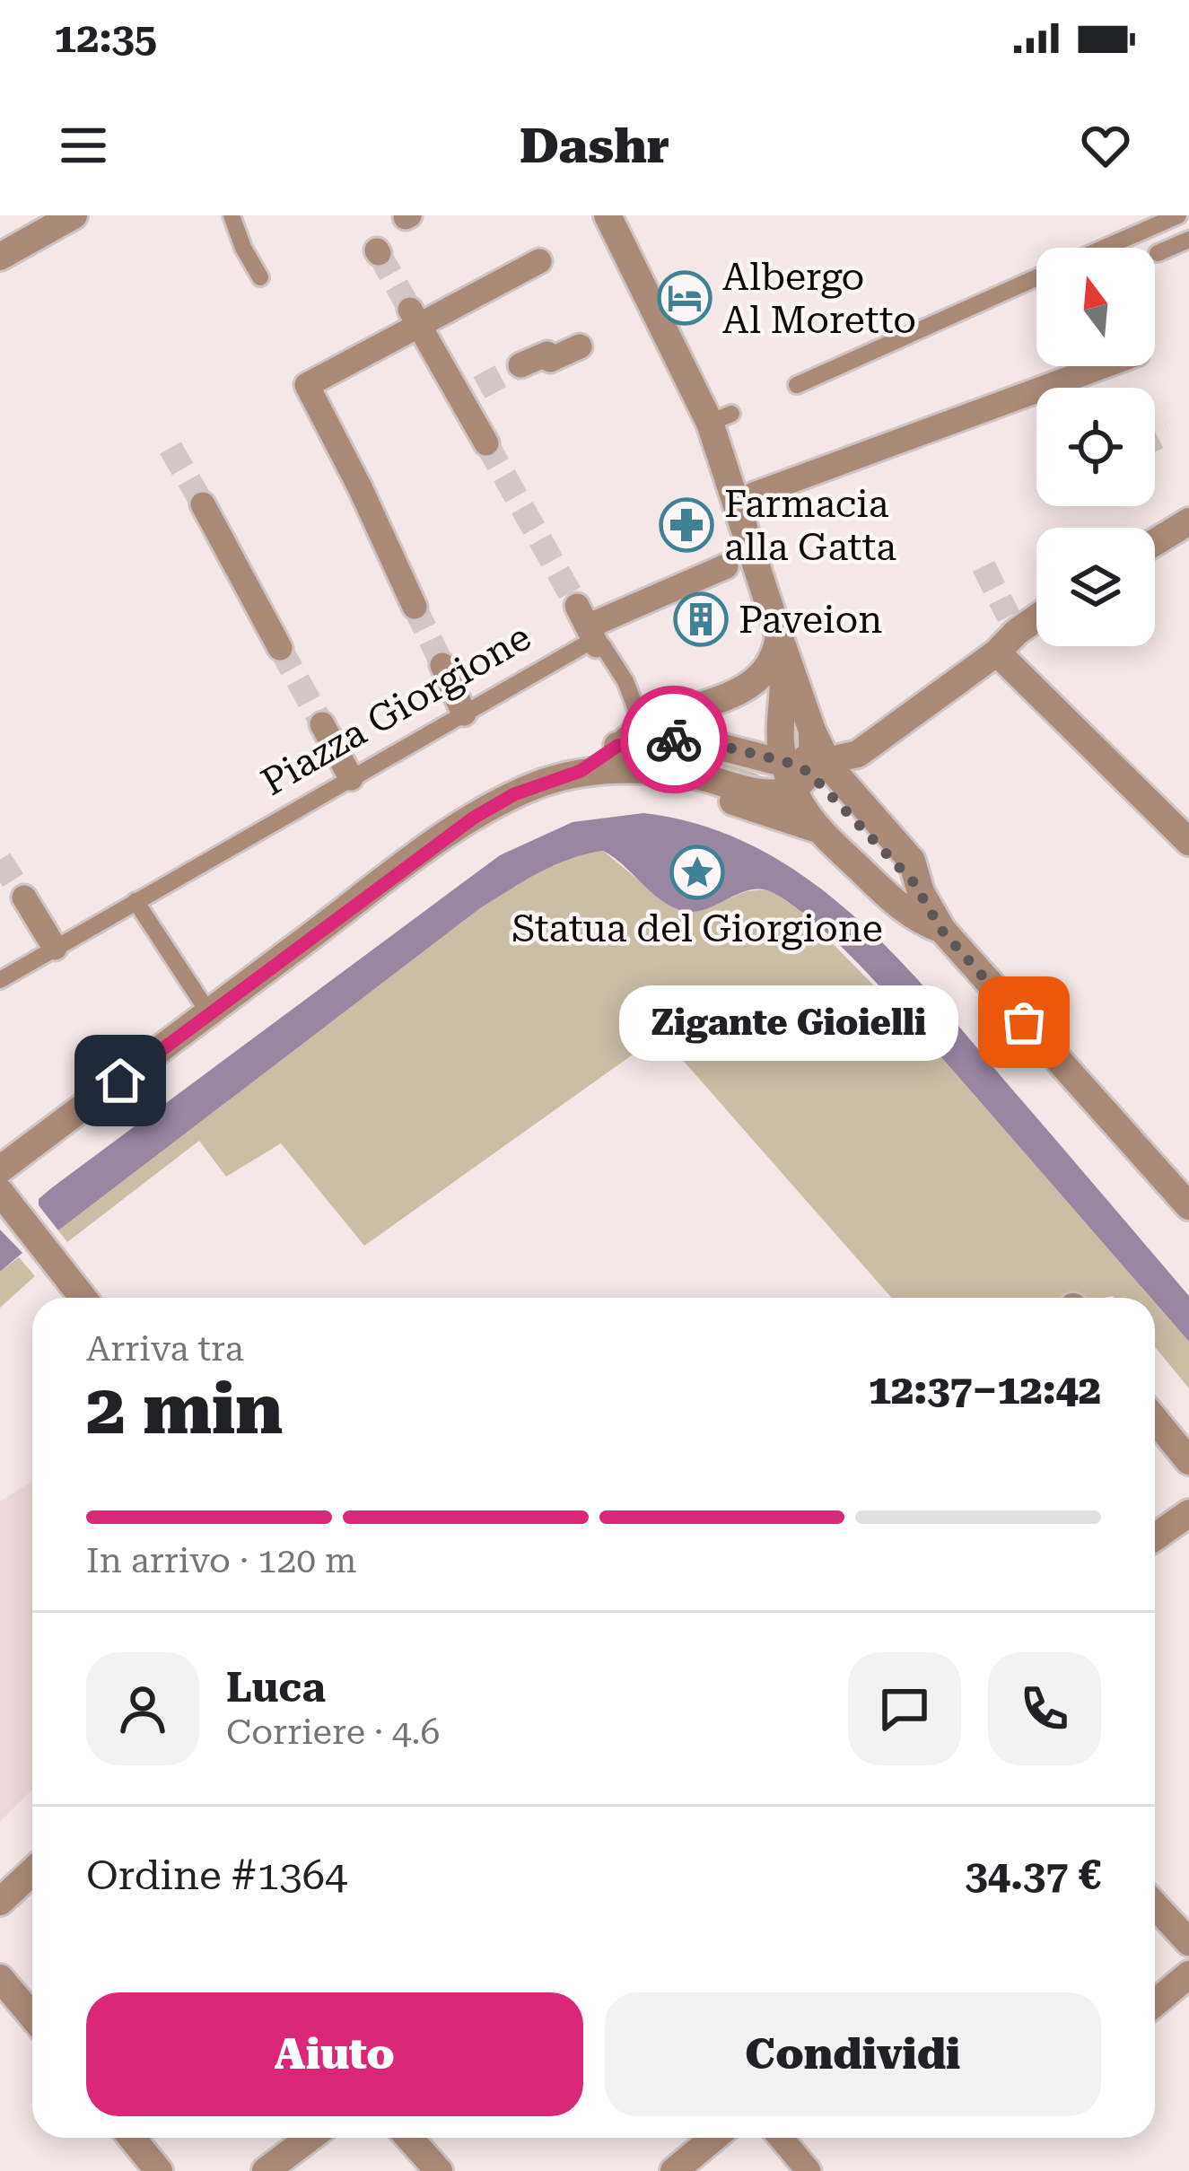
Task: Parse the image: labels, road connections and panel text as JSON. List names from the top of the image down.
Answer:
{
  "streets": {
    "lane": ["Piazza Giorgione"]
  },
  "places": {
    "hotel": ["Albergo Al Moretto"],
    "pharmacy": ["Farmacia alla Gatta"],
    "building": ["Paveion"],
    "place": ["Statua del Giorgione"],
    "other": ["Zigante Gioielli"]
  },
  "north": "top",
  "page": {
    "status": "12:35",
    "header": "Dashr",
    "bubble": "Zigante Gioielli",
    "heading": ["2 min", "Arriva tra", "12:37–12:42"],
    "panel": [
      "Luca",
      "Corriere · 4.6",
      "Ordine #1364",
      "34.37 €"
    ],
    "bar": "In arrivo · 120 m",
    "buttons": ["Aiuto", "Condividi"]
  }
}
